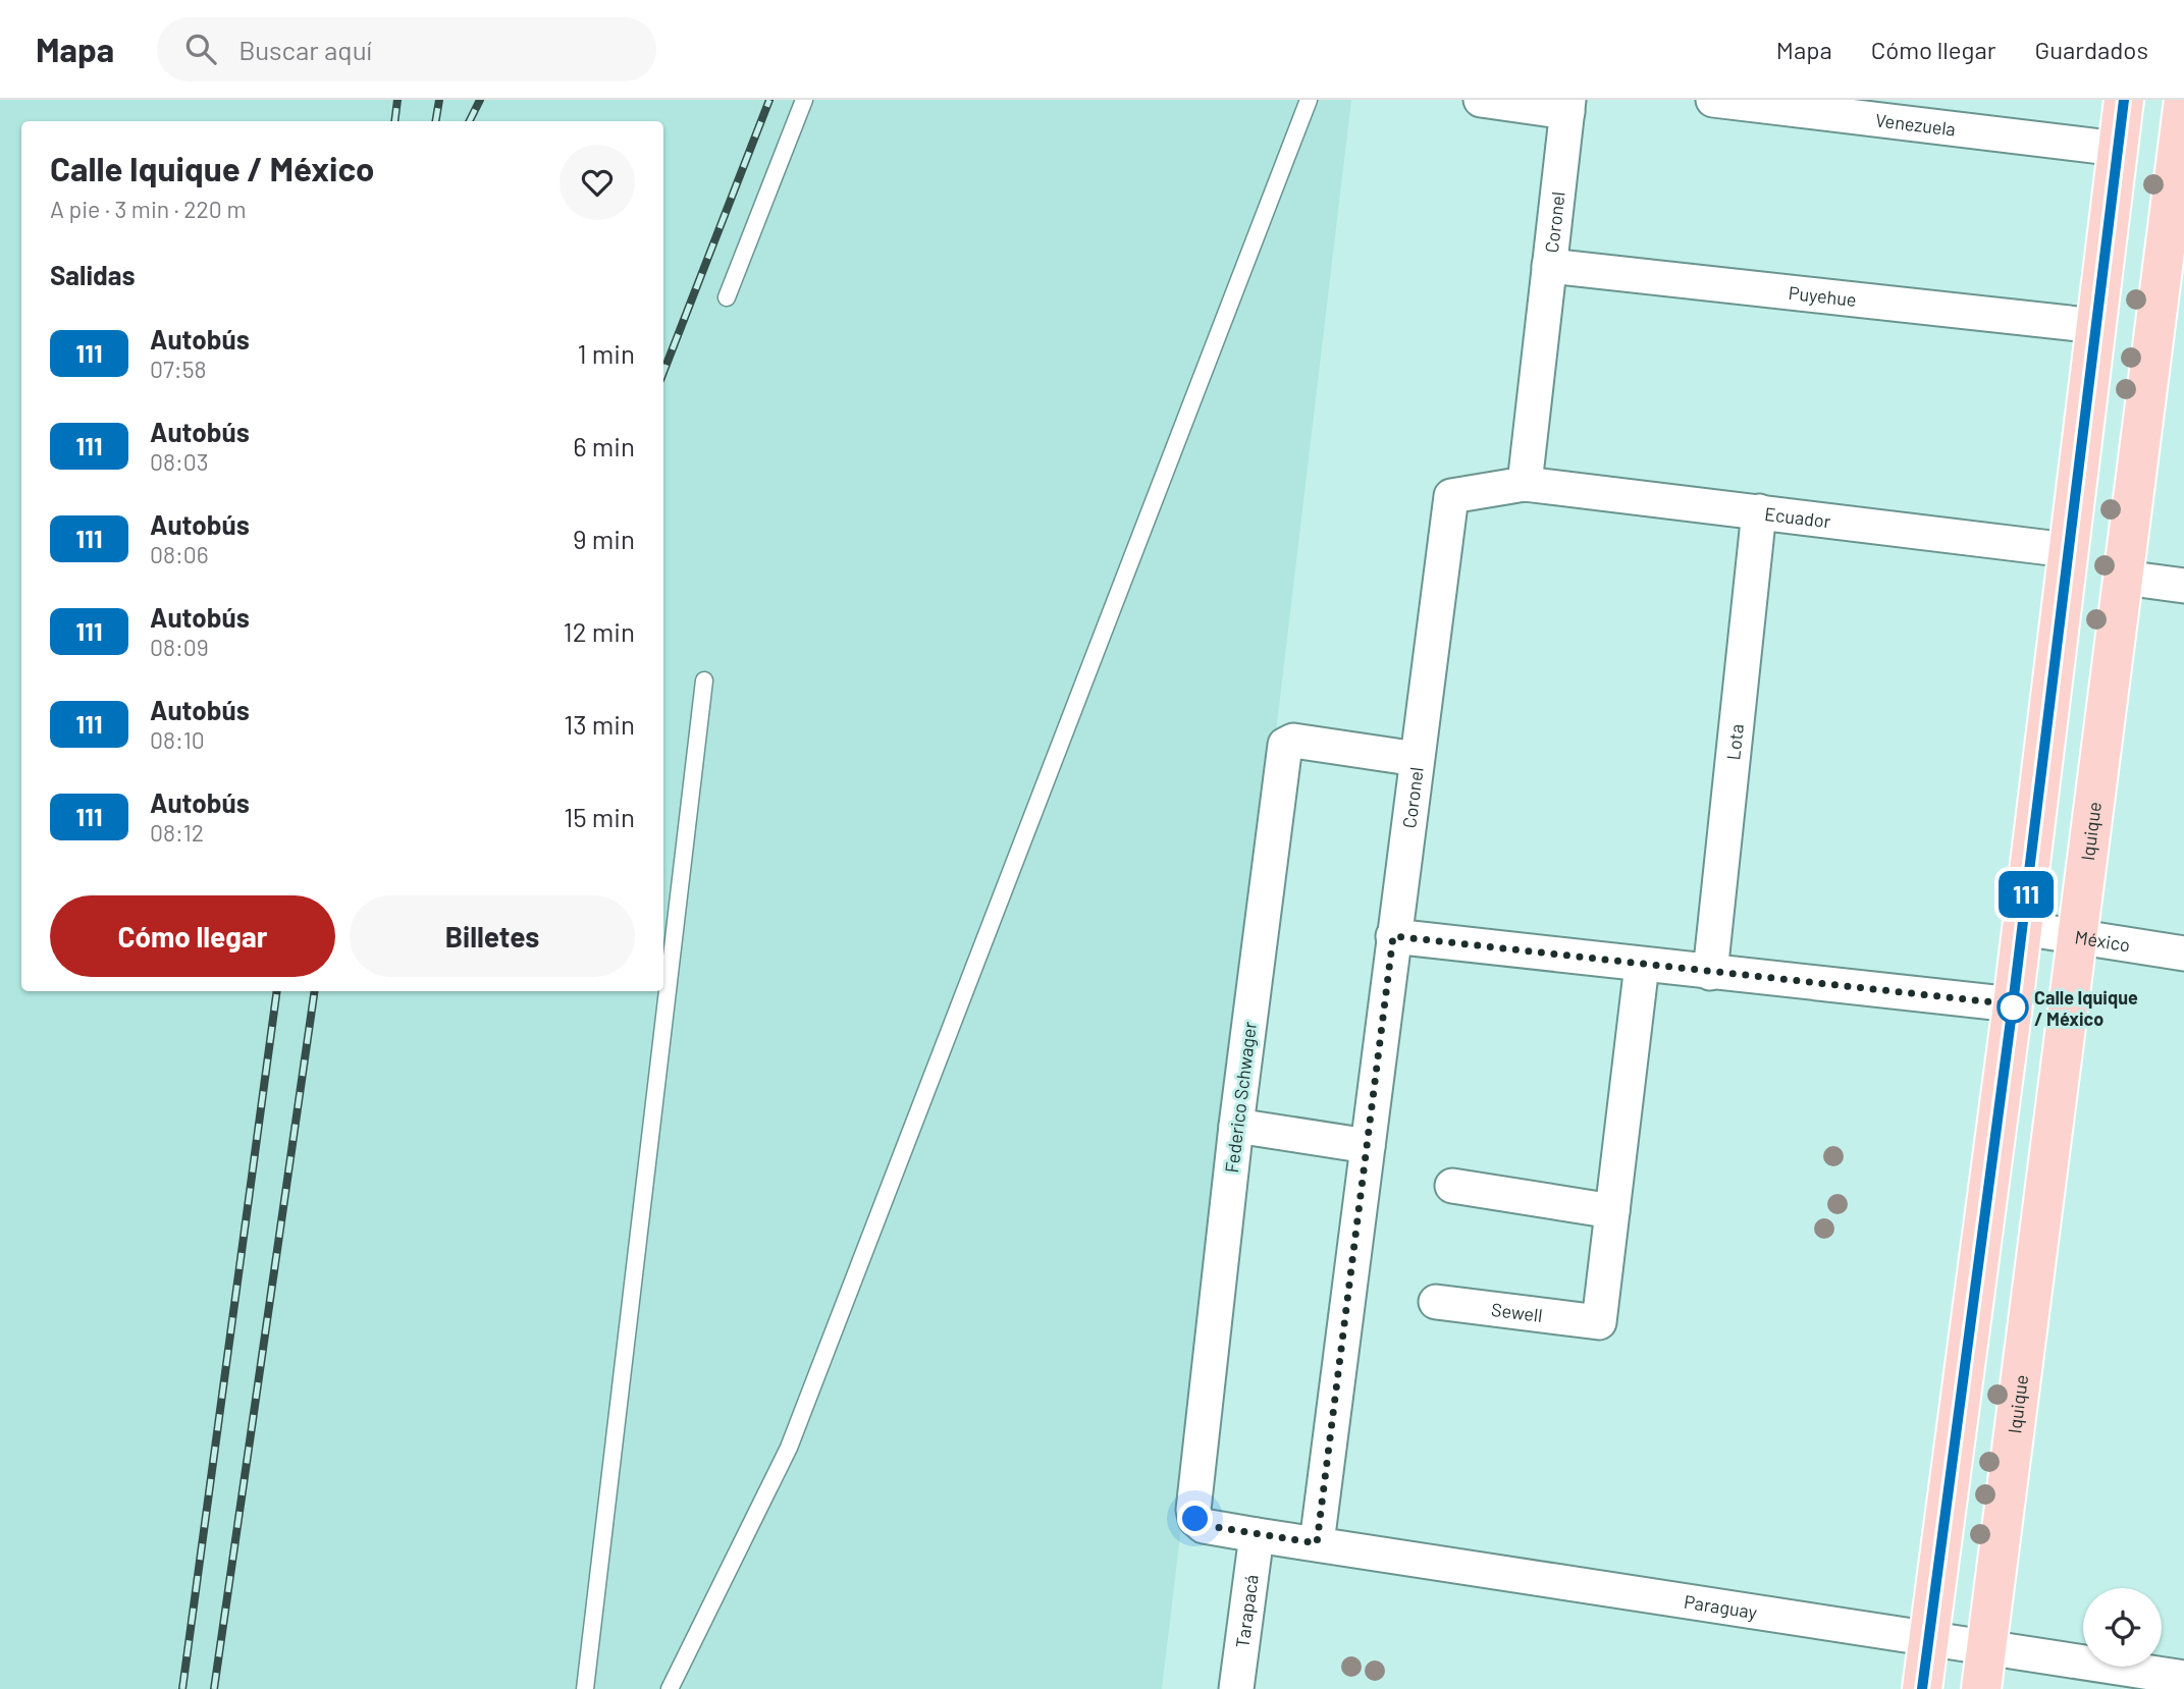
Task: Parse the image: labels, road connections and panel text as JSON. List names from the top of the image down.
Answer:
{
  "streets": {
    "main road": ["Iquique"],
    "street": [
      "Venezuela",
      "Coronel",
      "Puyehue",
      "Ecuador",
      "Lota",
      "México",
      "Federico Schwager",
      "Sewell",
      "Paraguay",
      "Tarapacá"
    ]
  },
  "crossings": [
    ["Coronel", "Puyehue"],
    ["Coronel", "Ecuador"],
    ["Coronel", "Federico Schwager"],
    ["Coronel", "Paraguay"],
    ["Ecuador", "Lota"],
    ["Iquique", "México"],
    ["Iquique", "Paraguay"],
    ["Federico Schwager", "Paraguay"],
    ["Federico Schwager", "Tarapacá"],
    ["Paraguay", "Tarapacá"]
  ],
  "places": ["Calle Iquique / México"],
  "lines": ["bus line 111"],
  "page": {
    "header": "Mapa",
    "search": "Buscar aquí",
    "nav": ["Mapa", "Cómo llegar", "Guardados"],
    "on_map": "111",
    "heading": [
      ["Calle Iquique / México", "A pie · 3 min · 220 m"],
      "Salidas"
    ],
    "list": [
      {
        "mark": "111",
        "name": "Autobús",
        "note": "07:58",
        "value": "1 min"
      },
      {
        "mark": "111",
        "name": "Autobús",
        "note": "08:03",
        "value": "6 min"
      },
      {
        "mark": "111",
        "name": "Autobús",
        "note": "08:06",
        "value": "9 min"
      },
      {
        "mark": "111",
        "name": "Autobús",
        "note": "08:09",
        "value": "12 min"
      },
      {
        "mark": "111",
        "name": "Autobús",
        "note": "08:10",
        "value": "13 min"
      },
      {
        "mark": "111",
        "name": "Autobús",
        "note": "08:12",
        "value": "15 min"
      }
    ],
    "buttons": ["Cómo llegar", "Billetes"]
  }
}
